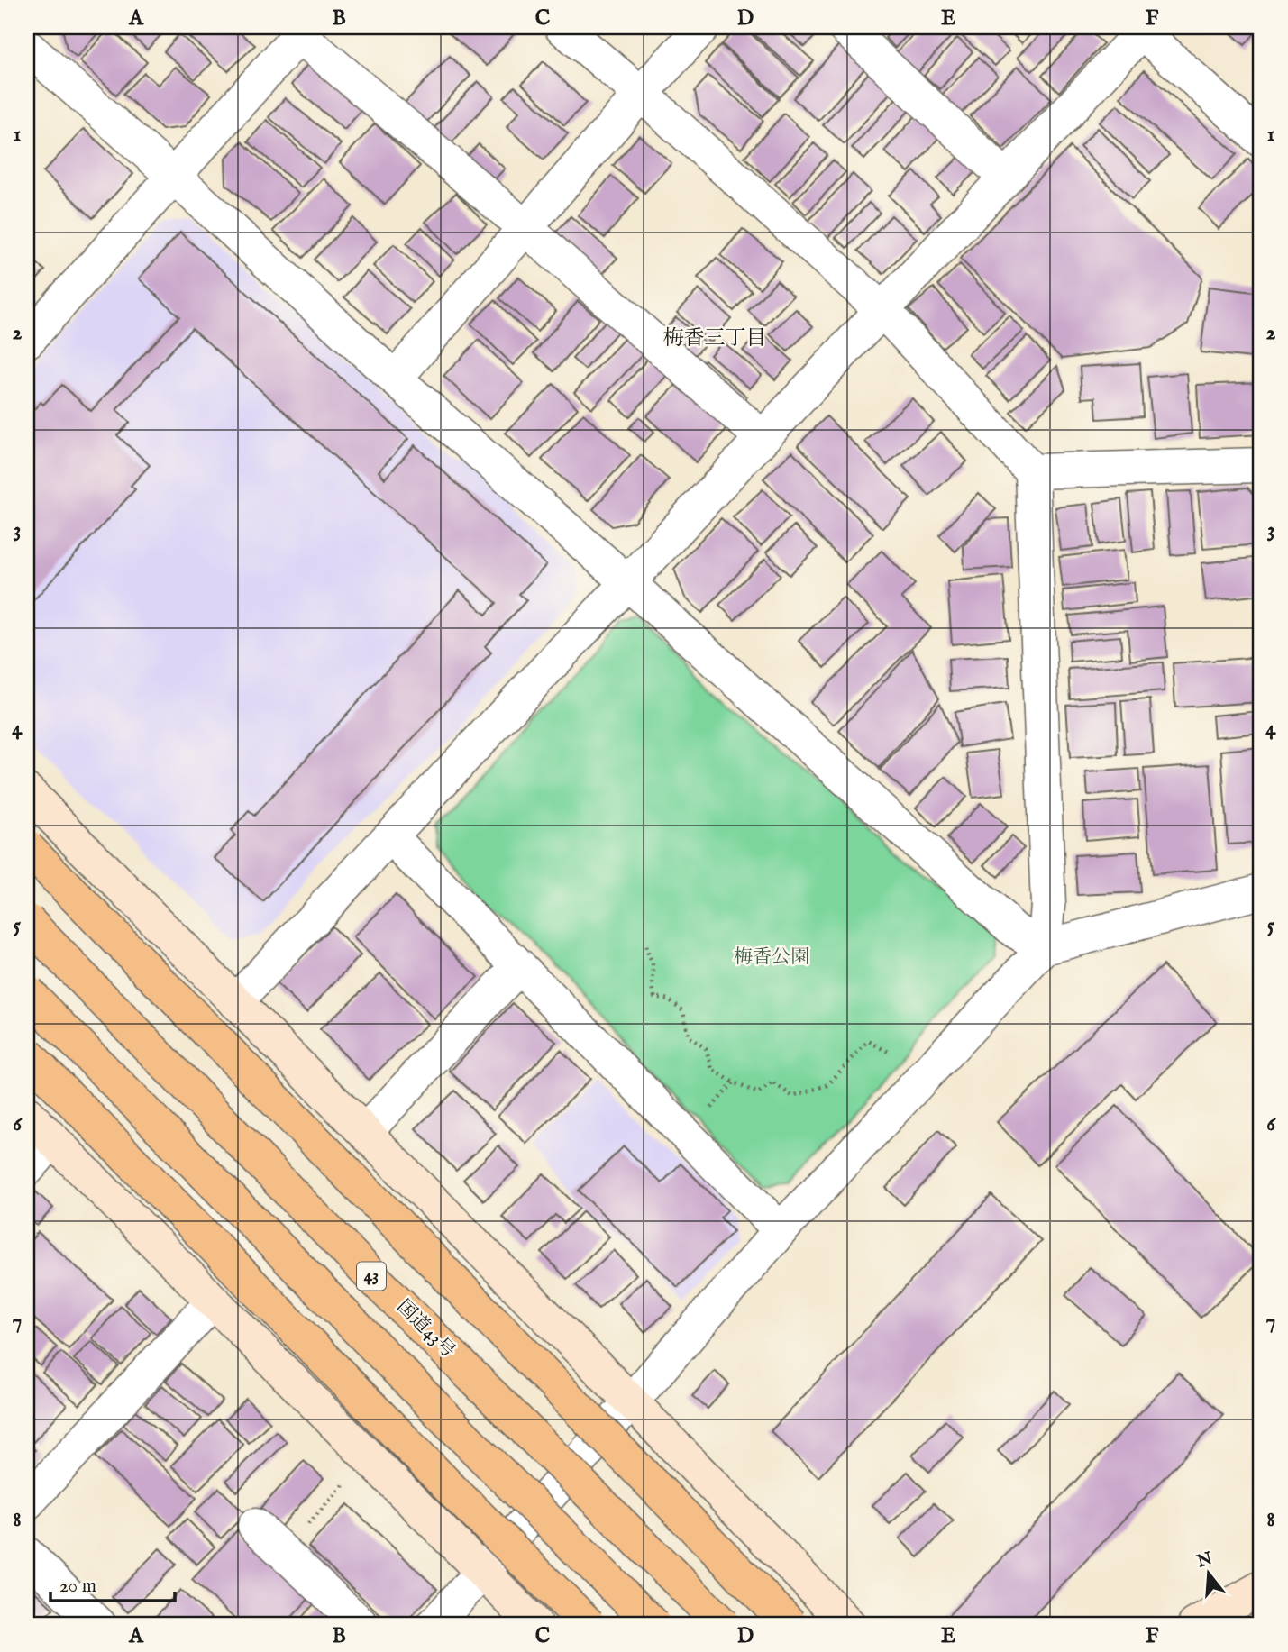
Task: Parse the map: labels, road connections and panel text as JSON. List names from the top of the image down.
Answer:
{
  "streets": {
    "highway": ["43", "国道43号"]
  },
  "districts": ["梅香三丁目"],
  "parks": ["梅香公園"],
  "scale_bar": "20 m",
  "north": "top",
  "grid": {
    "columns": [
      "A",
      "B",
      "C",
      "D",
      "E",
      "F"
    ],
    "rows": [
      "1",
      "2",
      "3",
      "4",
      "5",
      "6",
      "7",
      "8"
    ]
  }
}
